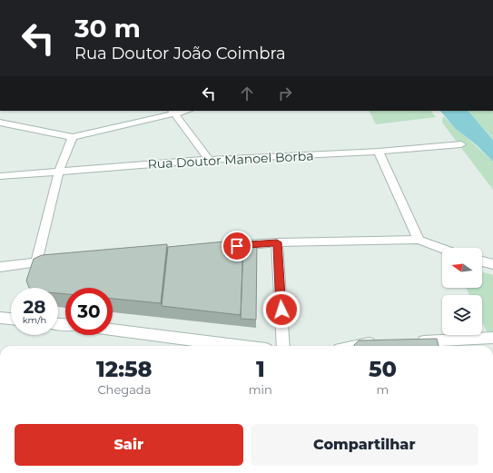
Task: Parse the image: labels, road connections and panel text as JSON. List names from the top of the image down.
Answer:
{
  "streets": {
    "street": ["Rua Doutor Manoel Borba"]
  },
  "north": "left",
  "page": {
    "turn": ["30 m", "Rua Doutor João Coimbra"],
    "speed": "28 km/h",
    "limit": "30",
    "eta": [
      "12:58",
      "Chegada",
      "1",
      "min",
      "50",
      "m"
    ],
    "buttons": ["Sair", "Compartilhar"]
  }
}
